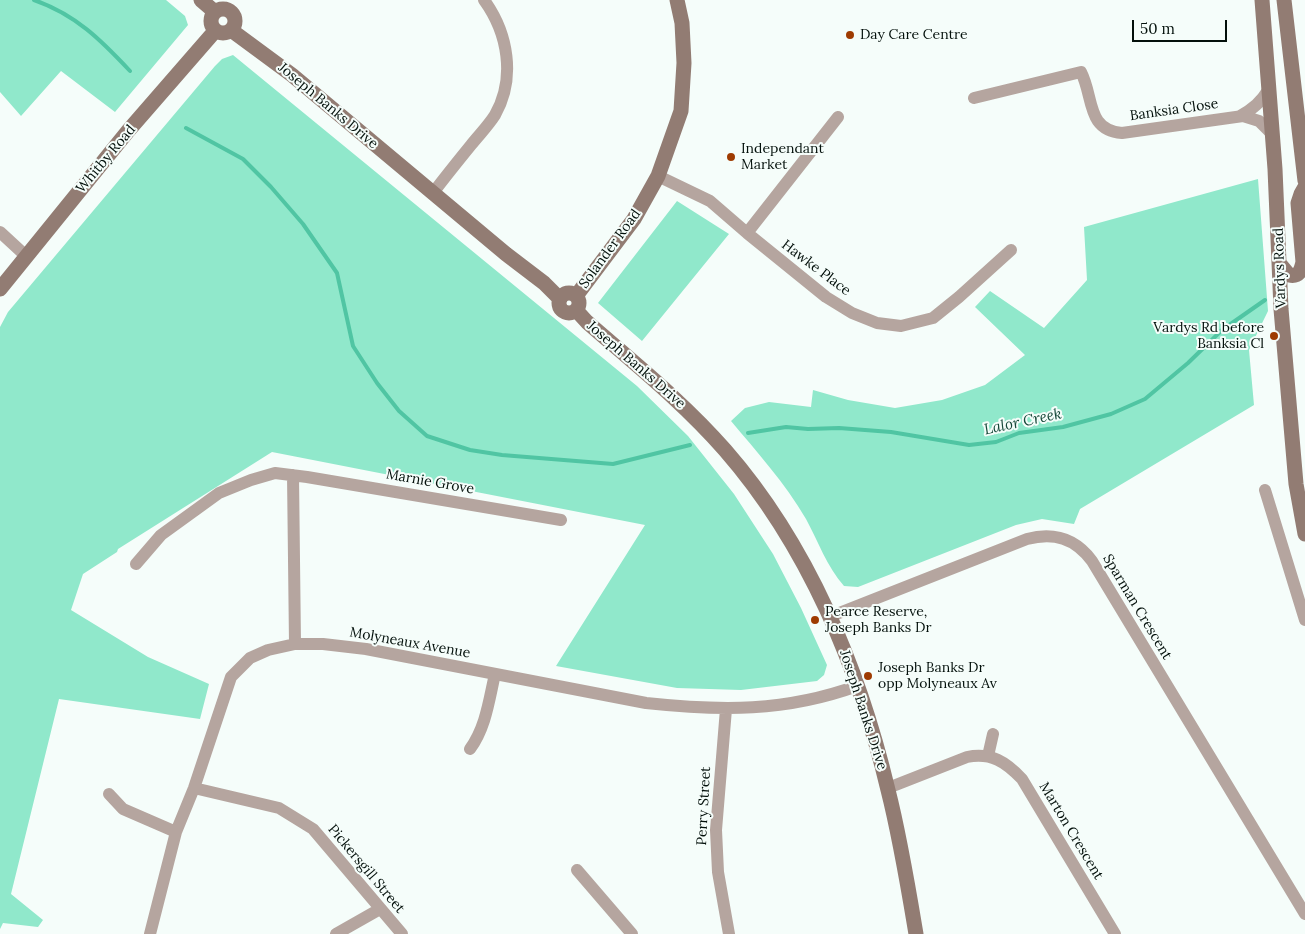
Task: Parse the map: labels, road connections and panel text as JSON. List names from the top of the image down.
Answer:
{
  "streets": {
    "street": [
      "Joseph Banks Drive",
      "Banksia Close",
      "Whitby Road",
      "Solander Road",
      "Hawke Place",
      "Vardys Road",
      "Marnie Grove",
      "Sparman Crescent",
      "Molyneaux Avenue",
      "Perry Street",
      "Marton Crescent",
      "Pickersgill Street"
    ]
  },
  "crossings": [
    ["Joseph Banks Drive", "Whitby Road"],
    ["Joseph Banks Drive", "Solander Road"],
    ["Joseph Banks Drive", "Sparman Crescent"],
    ["Joseph Banks Drive", "Molyneaux Avenue"],
    ["Banksia Close", "Vardys Road"],
    ["Solander Road", "Hawke Place"],
    ["Molyneaux Avenue", "Perry Street"],
    ["Molyneaux Avenue", "Pickersgill Street"]
  ],
  "water": ["Lalor Creek"],
  "places": [
    "Day Care Centre",
    "Independant Market",
    "Vardys Rd before Banksia Cl",
    "Pearce Reserve, Joseph Banks Dr",
    "Joseph Banks Dr opp Molyneaux Av"
  ],
  "scale_bar": "50 m"
}
